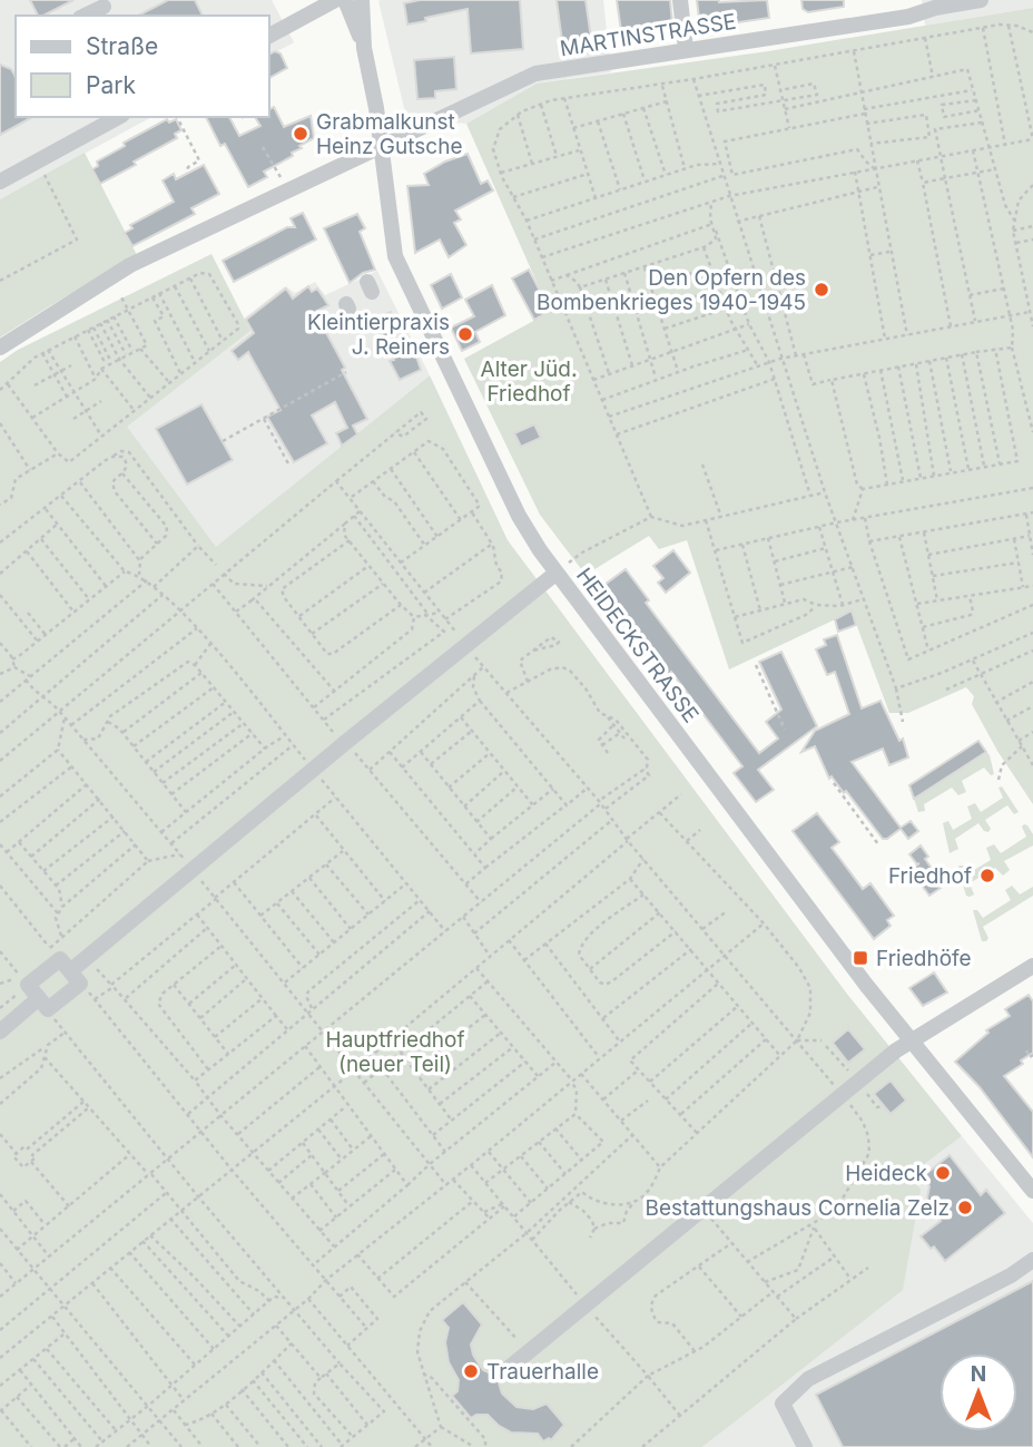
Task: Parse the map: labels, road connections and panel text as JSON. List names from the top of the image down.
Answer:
{
  "streets": {
    "street": ["MARTINSTRASSE", "HEIDECKSTRASSE"]
  },
  "crossings": [
    ["MARTINSTRASSE", "HEIDECKSTRASSE"]
  ],
  "parks": ["Alter Jüd. Friedhof", "Hauptfriedhof (neuer Teil)"],
  "places": {
    "other": [
      "Grabmalkunst Heinz Gutsche",
      "Den Opfern des Bombenkrieges 1940-1945",
      "Kleintierpraxis J. Reiners",
      "Friedhof",
      "Heideck",
      "Bestattungshaus Cornelia Zelz",
      "Trauerhalle"
    ],
    "transit": ["Friedhöfe"]
  },
  "legend": ["Straße", "Park"],
  "north": "top"
}
